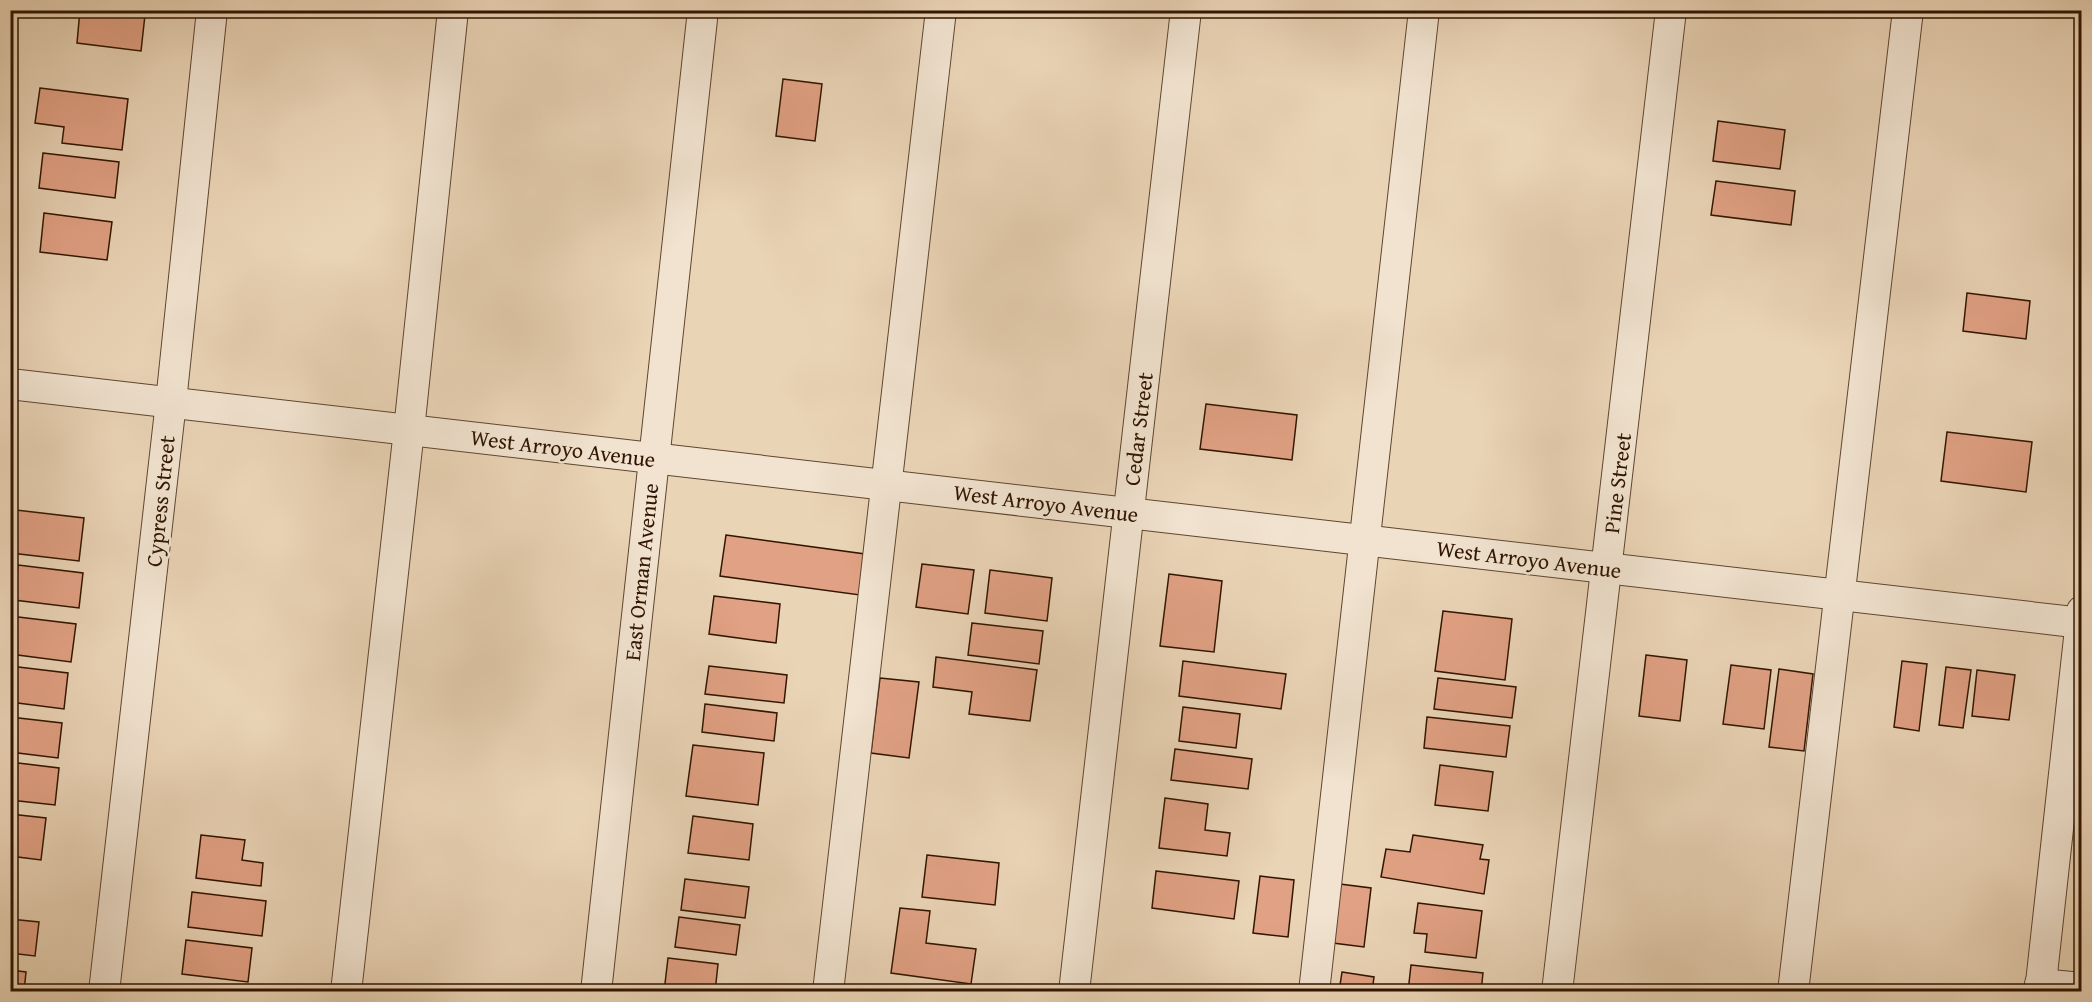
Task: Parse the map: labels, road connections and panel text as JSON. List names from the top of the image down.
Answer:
{
  "streets": {
    "street": [
      "Cedar Street",
      "West Arroyo Avenue",
      "Pine Street",
      "Cypress Street",
      "East Orman Avenue"
    ]
  },
  "crossings": [
    ["Cedar Street", "West Arroyo Avenue"],
    ["West Arroyo Avenue", "Pine Street"],
    ["West Arroyo Avenue", "Cypress Street"],
    ["West Arroyo Avenue", "East Orman Avenue"]
  ]
}
